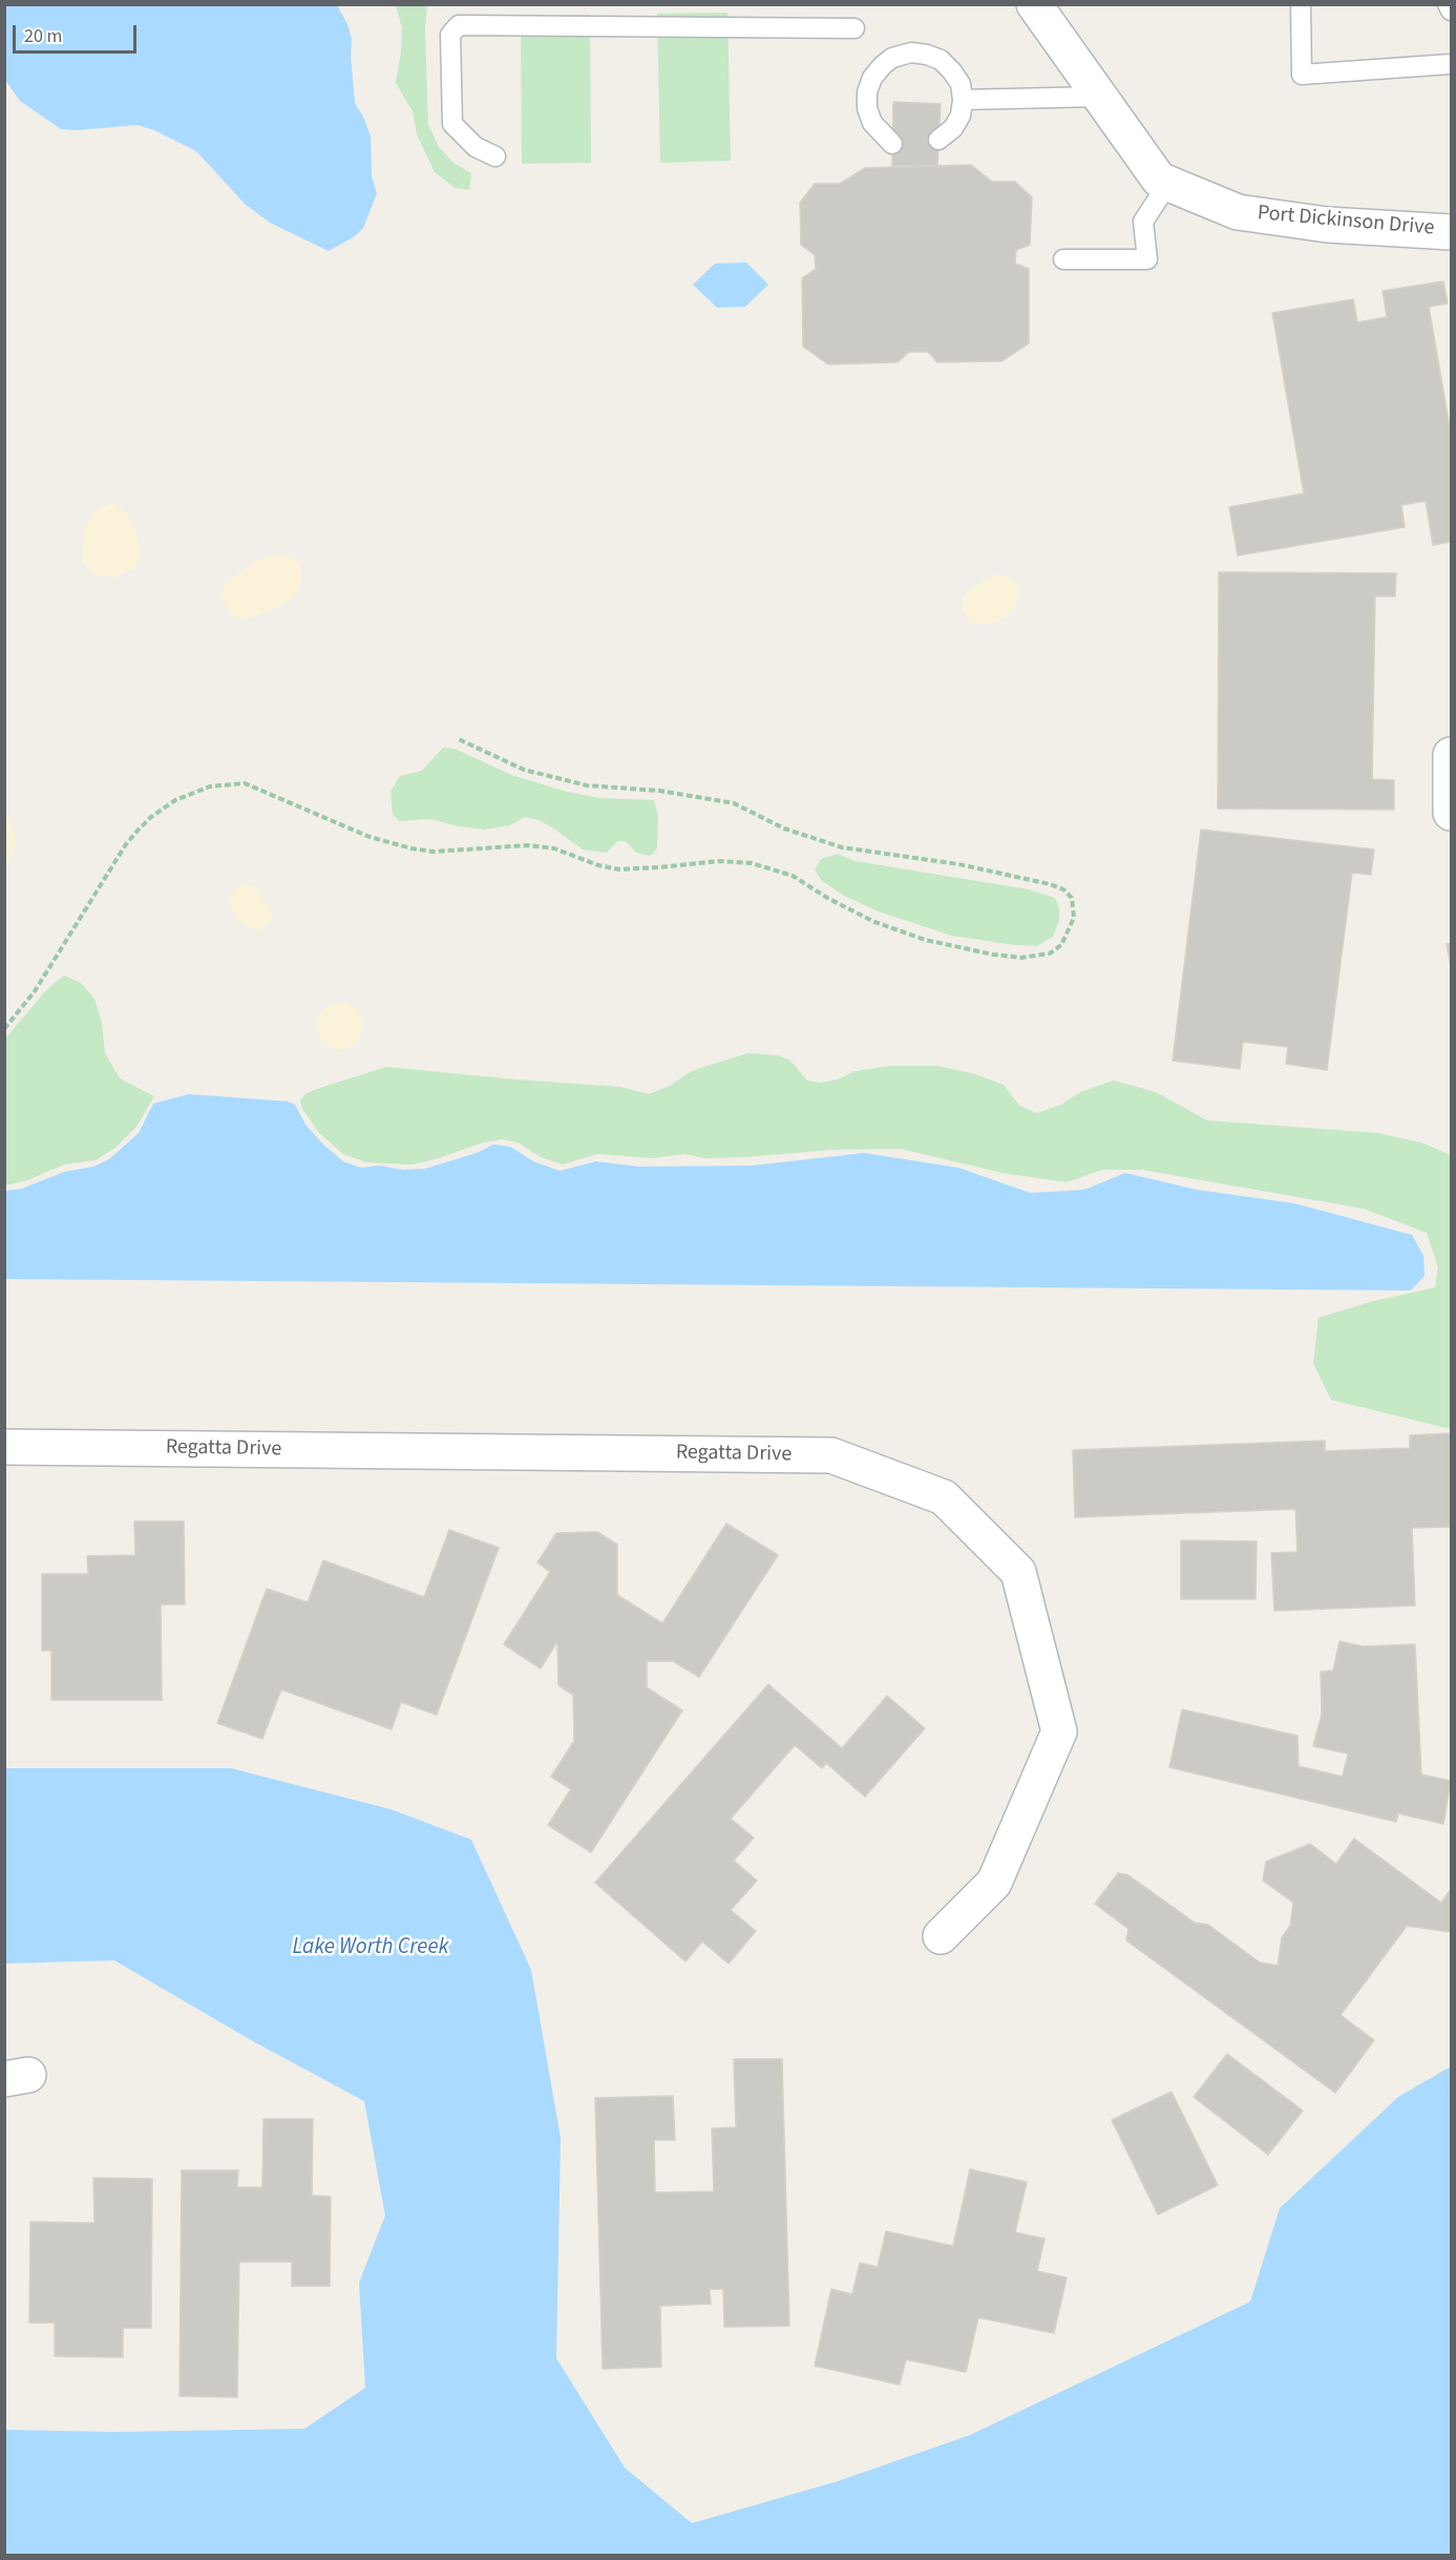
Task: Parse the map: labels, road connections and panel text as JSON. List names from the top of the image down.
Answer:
{
  "streets": {
    "street": ["Port Dickinson Drive", "Regatta Drive"]
  },
  "water": ["Lake Worth Creek"],
  "scale_bar": "20 m"
}
